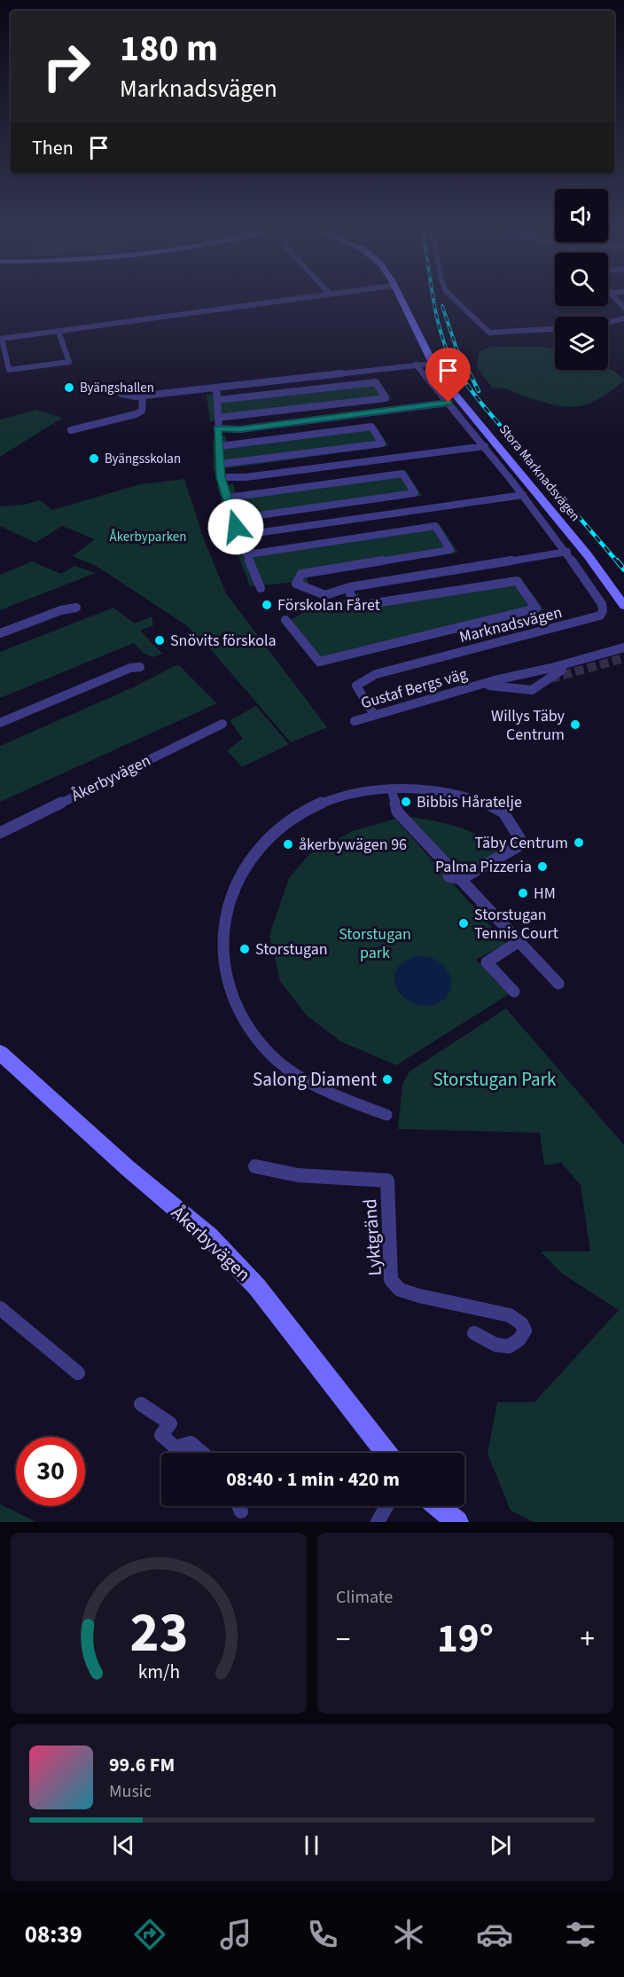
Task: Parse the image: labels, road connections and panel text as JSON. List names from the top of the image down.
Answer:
{
  "streets": {
    "street": [
      "Stora Marknadsvägen",
      "Marknadsvägen",
      "Gustaf Bergs väg",
      "Åkerbyvägen",
      "Lyktgränd"
    ]
  },
  "crossings": [
    ["Marknadsvägen", "Gustaf Bergs väg"]
  ],
  "parks": ["Åkerbyparken", "Storstugan park", "Storstugan Park"],
  "places": [
    "Byängshallen",
    "Byängsskolan",
    "Förskolan Fåret",
    "Snövits förskola",
    "Willys Täby Centrum",
    "Bibbis Håratelje",
    "Täby Centrum",
    "åkerbywägen 96",
    "Palma Pizzeria",
    "HM",
    "Storstugan Tennis Court",
    "Storstugan",
    "Salong Diament"
  ],
  "page": {
    "turn": ["180 m", "Marknadsvägen"],
    "then": "Then",
    "limit": "30",
    "trip": "08:40 · 1 min · 420 m",
    "tile": "Climate",
    "heat": ["−", "19°", "+"],
    "song": ["99.6 FM", "Music"],
    "tabs": "08:39",
    "gauge": ["23", "km/h"]
  }
}
